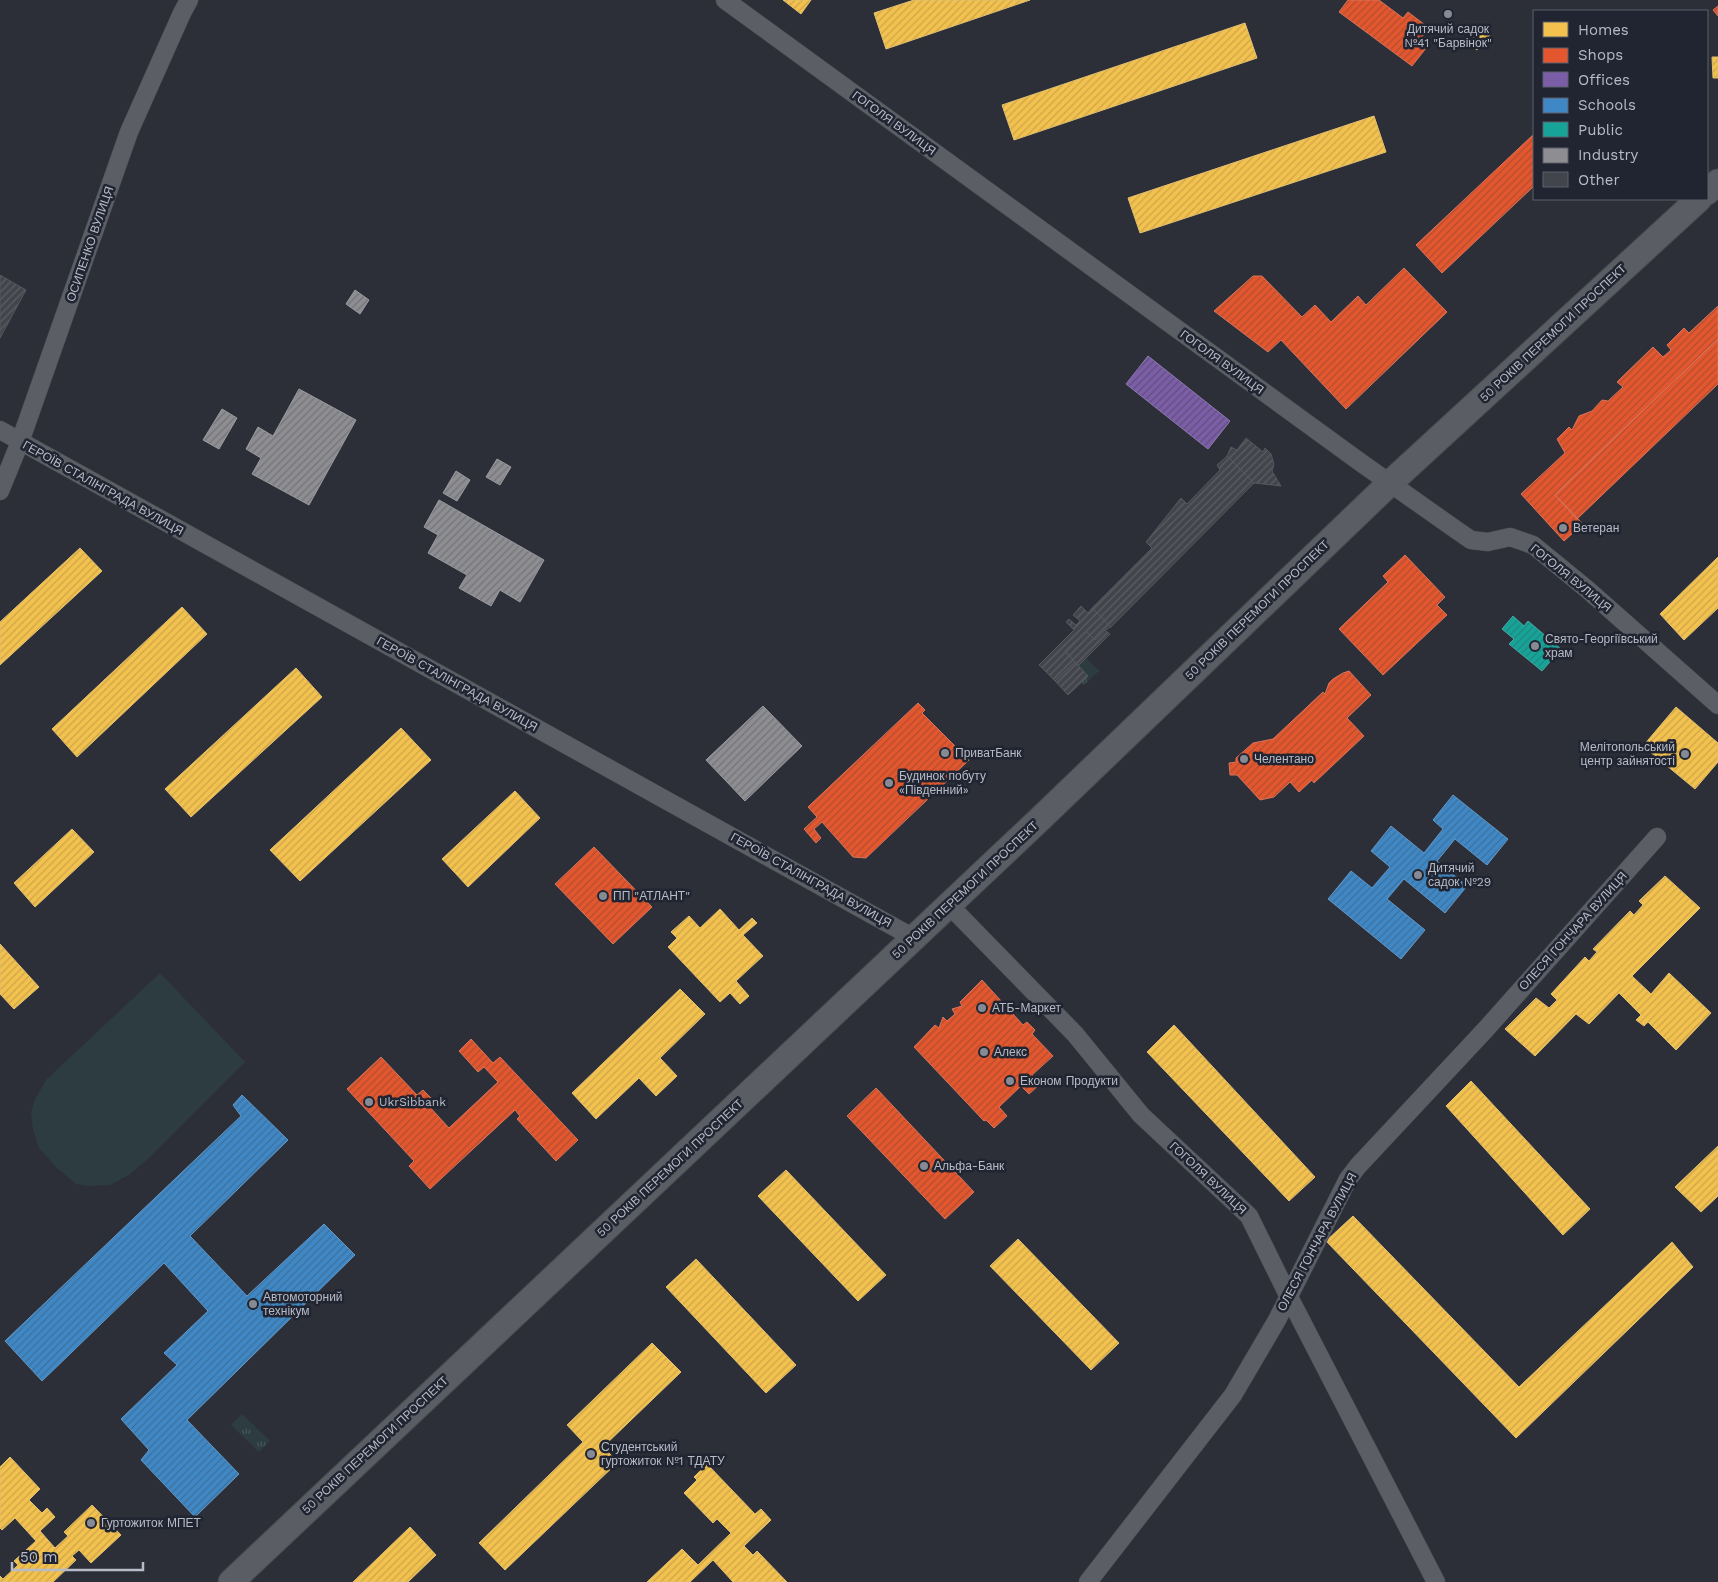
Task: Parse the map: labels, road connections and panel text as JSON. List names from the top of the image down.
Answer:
{
  "streets": {
    "main road": ["50 РОКІВ ПЕРЕМОГИ ПРОСПЕКТ"],
    "street": [
      "ГОГОЛЯ ВУЛИЦЯ",
      "ОСИПЕНКО ВУЛИЦЯ",
      "ГЕРОЇВ СТАЛІНГРАДА ВУЛИЦЯ",
      "ОЛЕСЯ ГОНЧАРА ВУЛИЦЯ"
    ]
  },
  "crossings": [
    ["ГОГОЛЯ ВУЛИЦЯ", "50 РОКІВ ПЕРЕМОГИ ПРОСПЕКТ"],
    ["ГОГОЛЯ ВУЛИЦЯ", "ОЛЕСЯ ГОНЧАРА ВУЛИЦЯ"],
    ["ОСИПЕНКО ВУЛИЦЯ", "ГЕРОЇВ СТАЛІНГРАДА ВУЛИЦЯ"],
    ["50 РОКІВ ПЕРЕМОГИ ПРОСПЕКТ", "ГЕРОЇВ СТАЛІНГРАДА ВУЛИЦЯ"]
  ],
  "places": [
    "Дитячий садок №41 \"Барвінок\"",
    "Ветеран",
    "Свято-Георгіївський храм",
    "ПриватБанк",
    "Мелітопольський центр зайнятості",
    "Челентано",
    "Будинок побуту «Південний»",
    "Дитячий садок №29",
    "ПП \"АТЛАНТ\"",
    "АТБ-Маркет",
    "Алекс",
    "Економ Продукти",
    "UkrSibbank",
    "Альфа-Банк",
    "Автомоторний технікум",
    "Студентський гуртожиток №1 ТДАТУ",
    "Гуртожиток МПЕТ"
  ],
  "legend": [
    "Homes",
    "Shops",
    "Offices",
    "Schools",
    "Public",
    "Industry",
    "Other"
  ],
  "scale_bar": "50 m"
}
